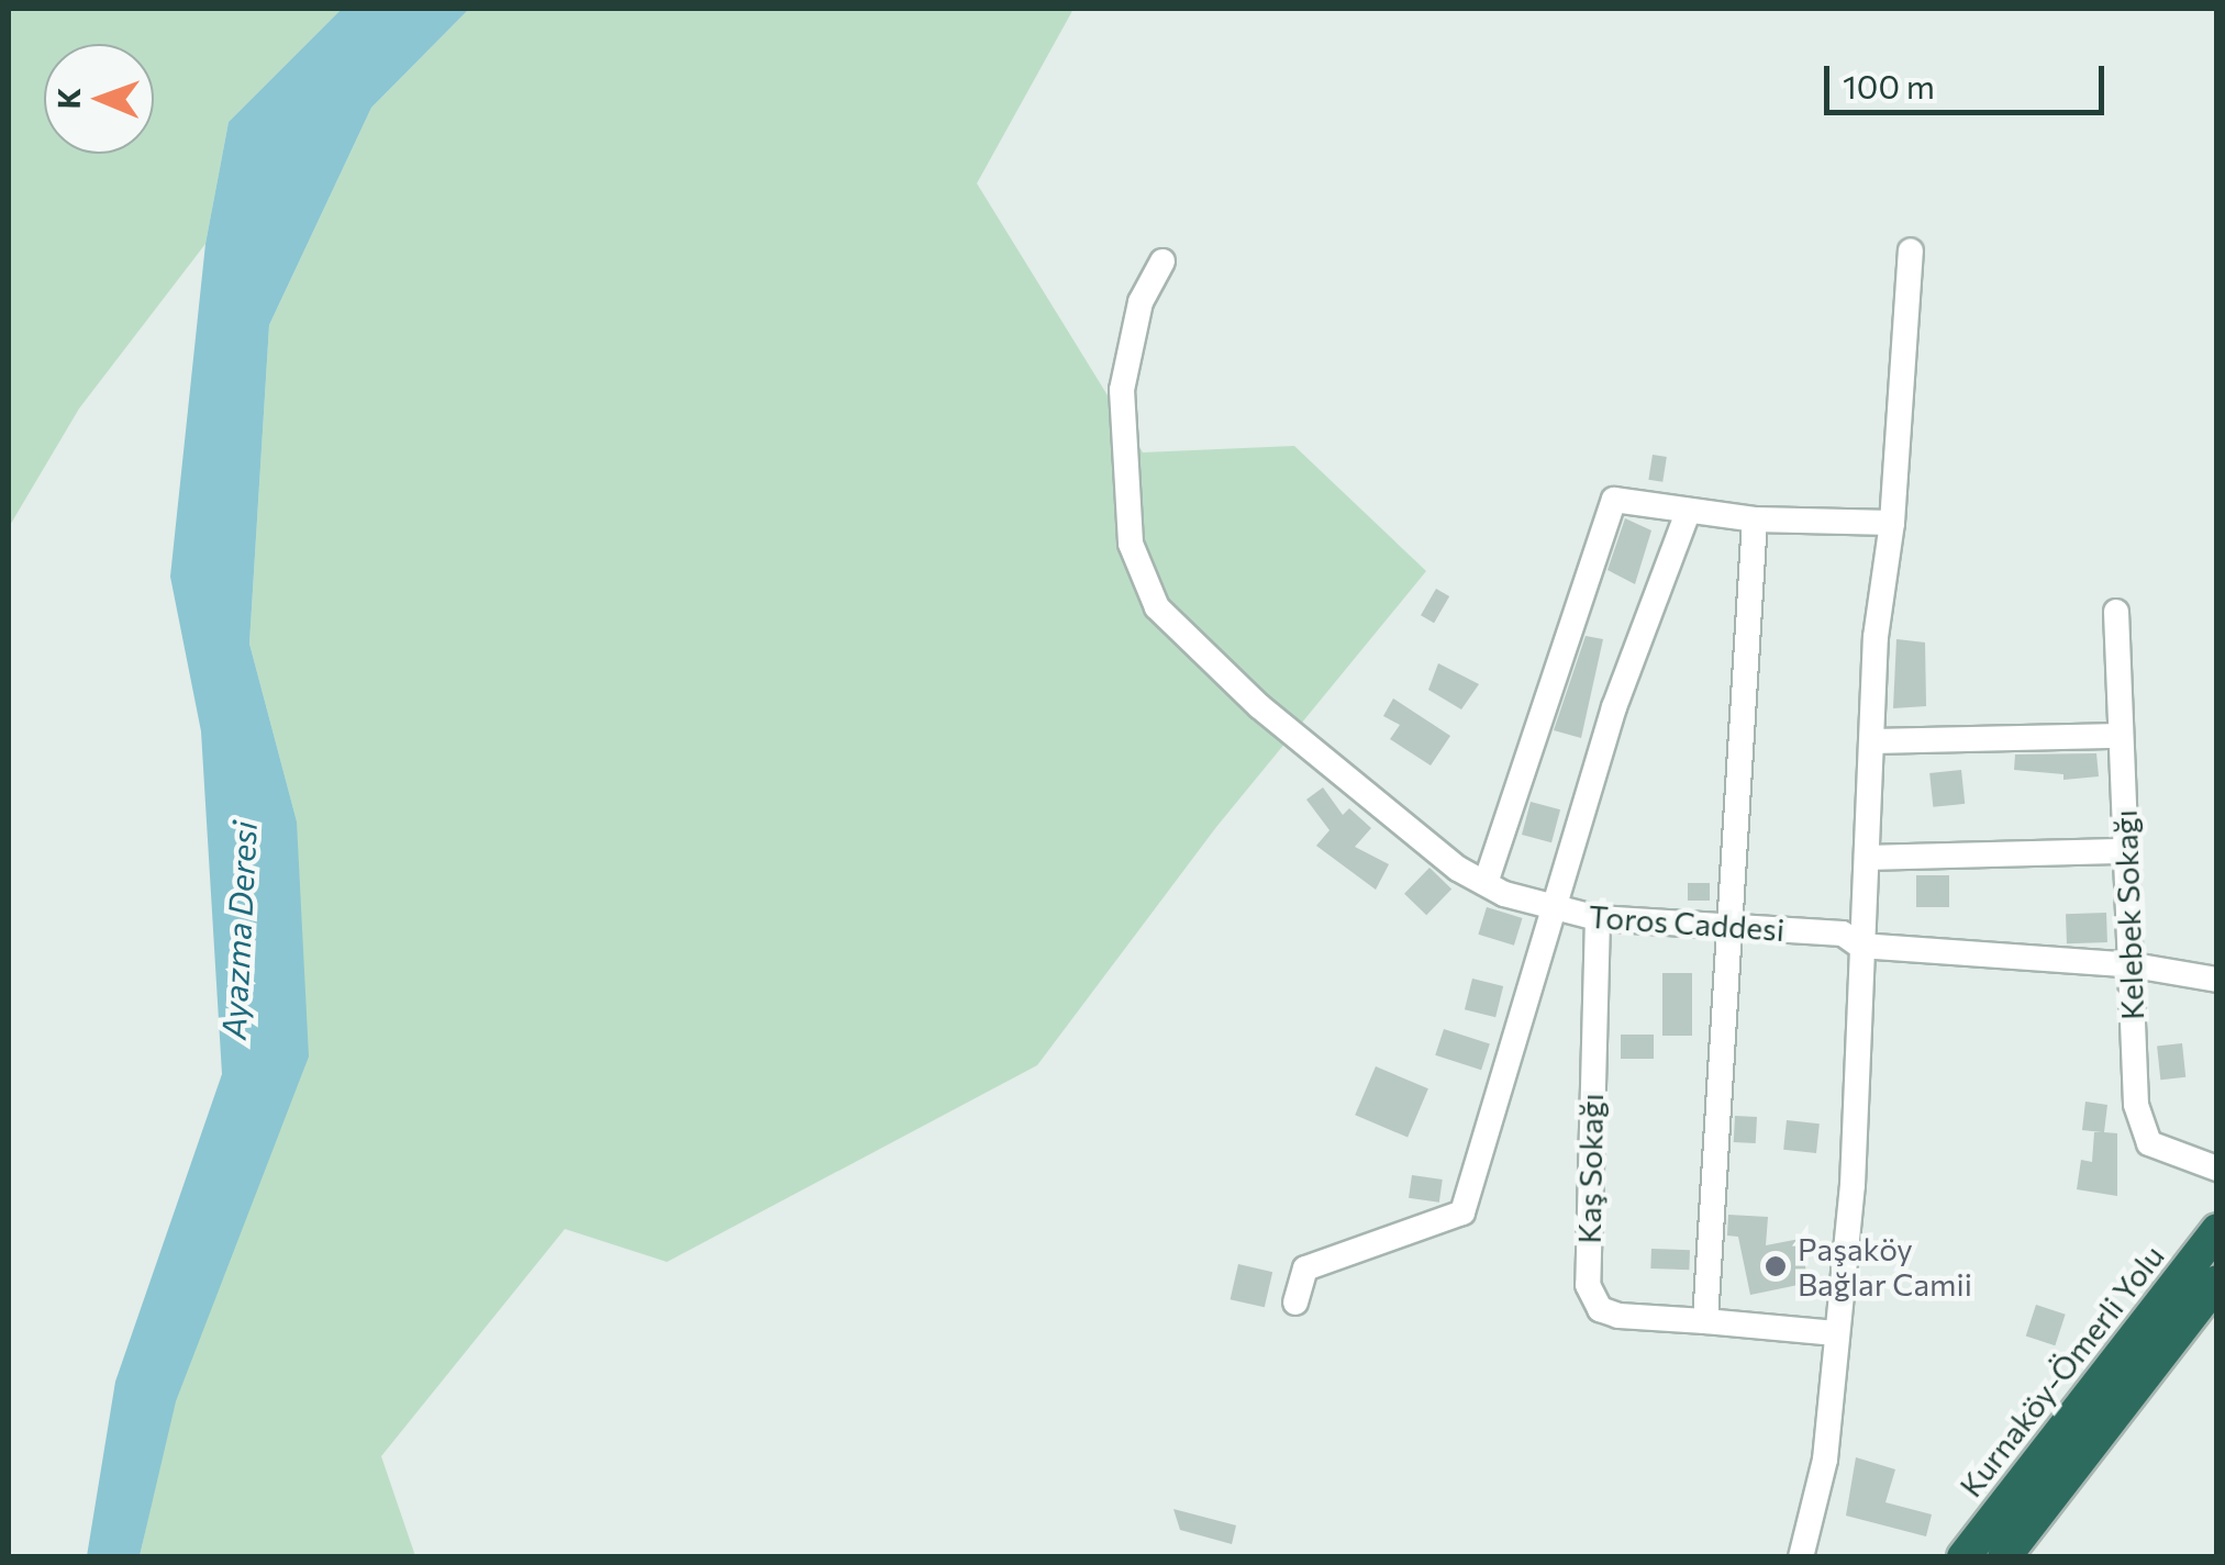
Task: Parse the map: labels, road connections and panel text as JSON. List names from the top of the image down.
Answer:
{
  "streets": {
    "highway": ["Kurnaköy-Ömerli Yolu"],
    "street": ["Kelebek Sokağı", "Toros Caddesi", "Kaş Sokağı"]
  },
  "crossings": [
    ["Kelebek Sokağı", "Toros Caddesi"],
    ["Toros Caddesi", "Kaş Sokağı"]
  ],
  "water": ["Ayazma Deresi"],
  "places": ["Paşaköy Bağlar Camii"],
  "scale_bar": "100 m",
  "north": "left"
}
